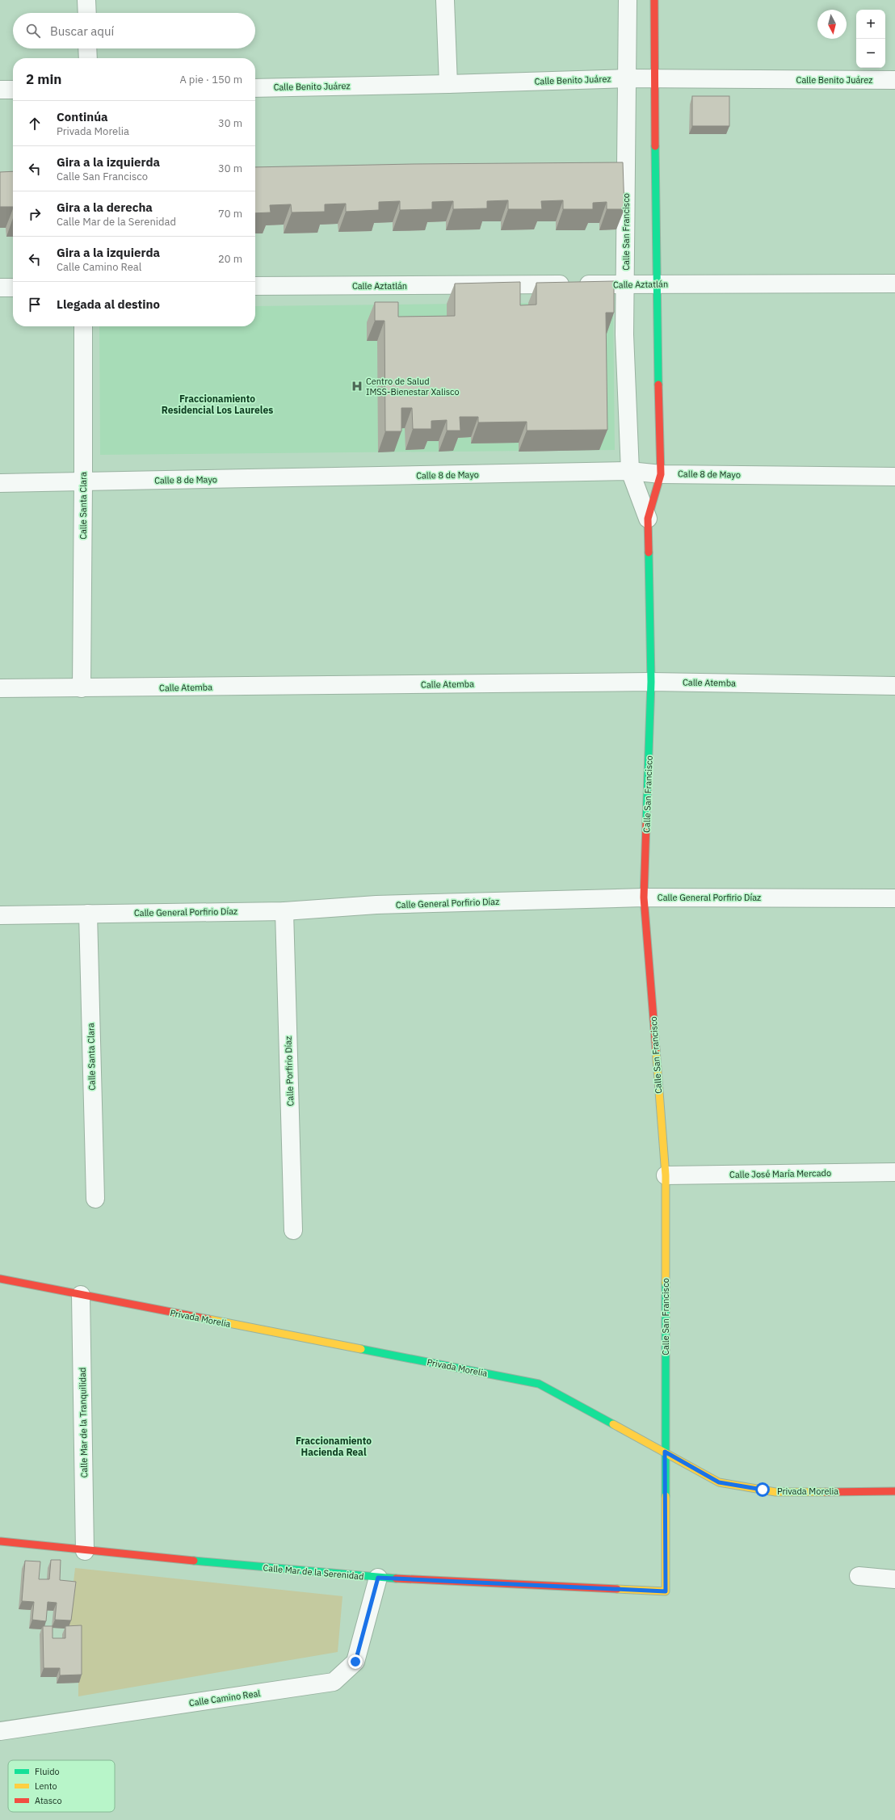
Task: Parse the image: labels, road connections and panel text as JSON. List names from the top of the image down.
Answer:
{
  "streets": {
    "street": [
      "Calle Benito Juárez",
      "Calle San Francisco",
      "Calle Aztatlán",
      "Calle 8 de Mayo",
      "Calle Santa Clara",
      "Calle Atemba",
      "Calle General Porfirio Díaz",
      "Calle Porfirio Díaz",
      "Calle José María Mercado",
      "Privada Morelia",
      "Calle Mar de la Tranquilidad",
      "Calle Mar de la Serenidad",
      "Calle Camino Real"
    ]
  },
  "crossings": [
    ["Calle Benito Juárez", "Calle San Francisco"],
    ["Calle San Francisco", "Calle Aztatlán"],
    ["Calle San Francisco", "Calle 8 de Mayo"],
    ["Calle San Francisco", "Calle Atemba"],
    ["Calle San Francisco", "Calle General Porfirio Díaz"],
    ["Calle San Francisco", "Calle José María Mercado"],
    ["Calle San Francisco", "Privada Morelia"],
    ["Calle San Francisco", "Calle Mar de la Serenidad"],
    ["Calle 8 de Mayo", "Calle Santa Clara"],
    ["Calle Santa Clara", "Calle Atemba"],
    ["Calle Santa Clara", "Calle General Porfirio Díaz"],
    ["Calle General Porfirio Díaz", "Calle Porfirio Díaz"],
    ["Privada Morelia", "Calle Mar de la Tranquilidad"],
    ["Calle Mar de la Tranquilidad", "Calle Mar de la Serenidad"],
    ["Calle Mar de la Serenidad", "Calle Camino Real"]
  ],
  "districts": ["Fraccionamiento Residencial Los Laureles", "Fraccionamiento Hacienda Real"],
  "places": {
    "hospital": ["Centro de Salud IMSS-Bienestar Xalisco"]
  },
  "legend": ["Fluido", "Lento", "Atasco"],
  "north": "bottom",
  "page": {
    "map_buttons": ["+", "−"],
    "search": "Buscar aquí",
    "heading": ["2 min", "A pie · 150 m"],
    "list": [
      ["Continúa", "Privada Morelia", "30 m"],
      ["Gira a la izquierda", "Calle San Francisco", "30 m"],
      ["Gira a la derecha", "Calle Mar de la Serenidad", "70 m"],
      ["Gira a la izquierda", "Calle Camino Real", "20 m"],
      "Llegada al destino"
    ]
  }
}
